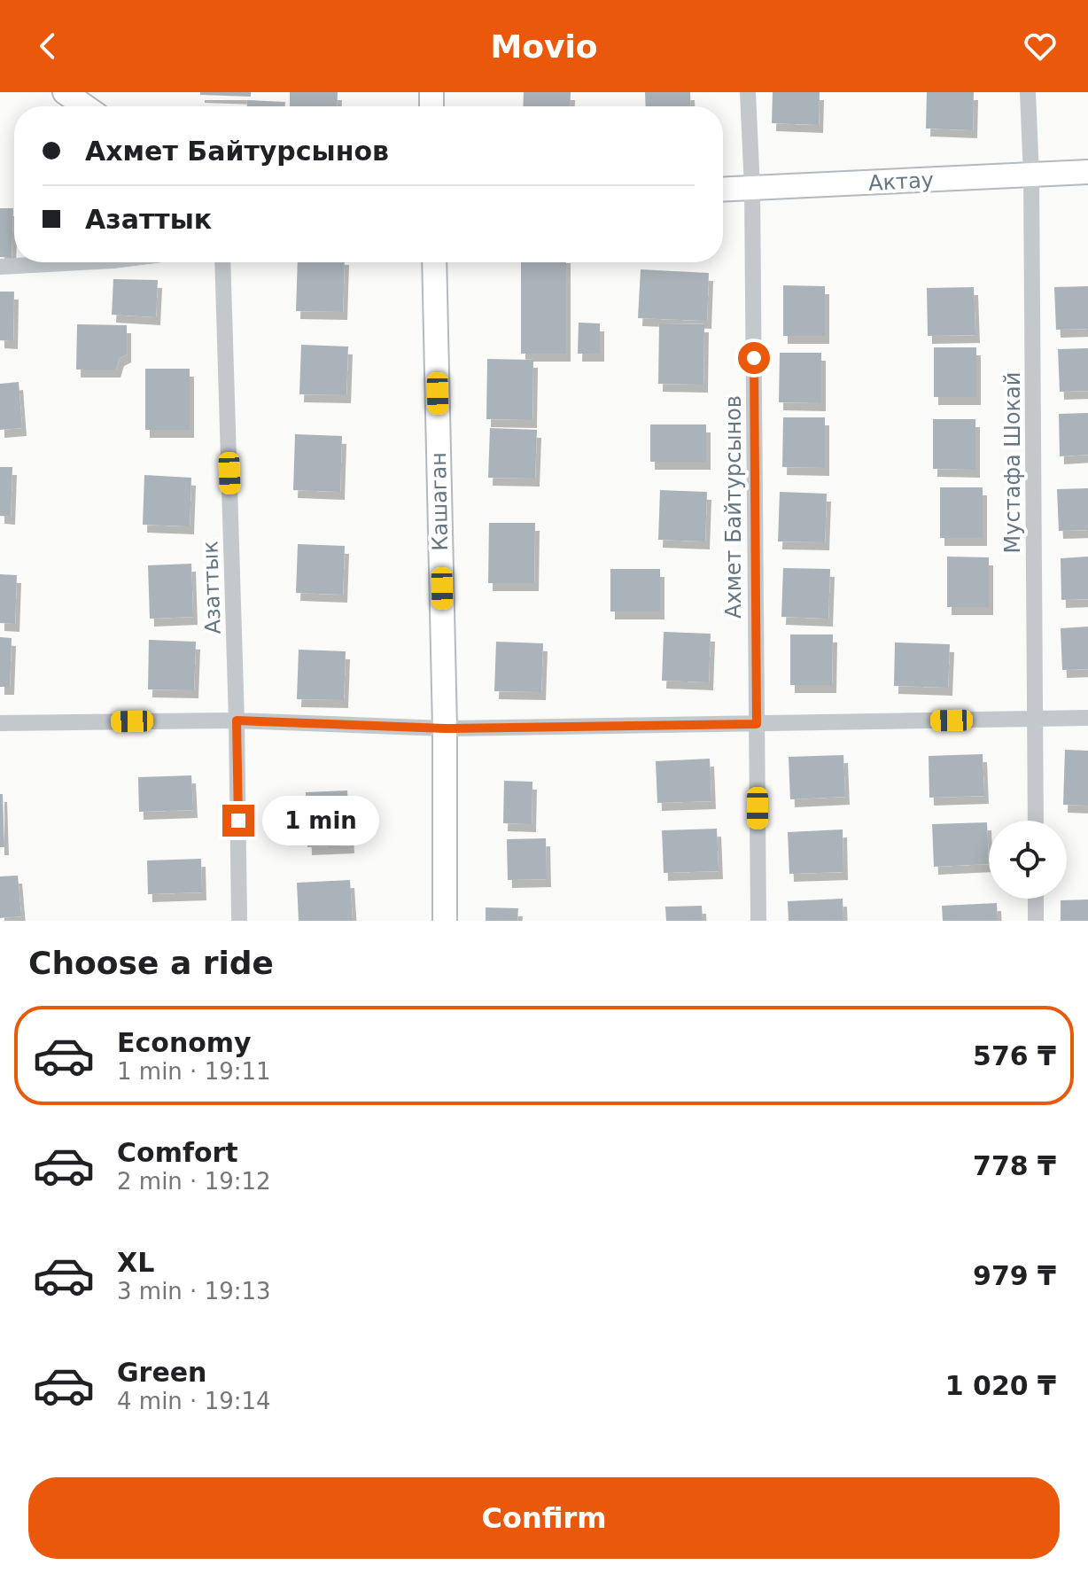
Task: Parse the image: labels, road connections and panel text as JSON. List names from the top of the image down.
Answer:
{
  "streets": {
    "street": [
      "Актау",
      "Мустафа Шокай",
      "Кашаган",
      "Ахмет Байтурсынов",
      "Азаттык"
    ]
  },
  "crossings": [
    ["Актау", "Мустафа Шокай"],
    ["Актау", "Ахмет Байтурсынов"]
  ],
  "page": {
    "header": "Movio",
    "banner": ["Ахмет Байтурсынов", "Азаттык"],
    "bubble": "1 min",
    "heading": "Choose a ride",
    "list": [
      {
        "name": "Economy",
        "note": "1 min · 19:11",
        "value": "576 ₸"
      },
      {
        "name": "Comfort",
        "note": "2 min · 19:12",
        "value": "778 ₸"
      },
      {
        "name": "XL",
        "note": "3 min · 19:13",
        "value": "979 ₸"
      },
      {
        "name": "Green",
        "note": "4 min · 19:14",
        "value": "1 020 ₸"
      }
    ],
    "buttons": "Confirm"
  }
}
